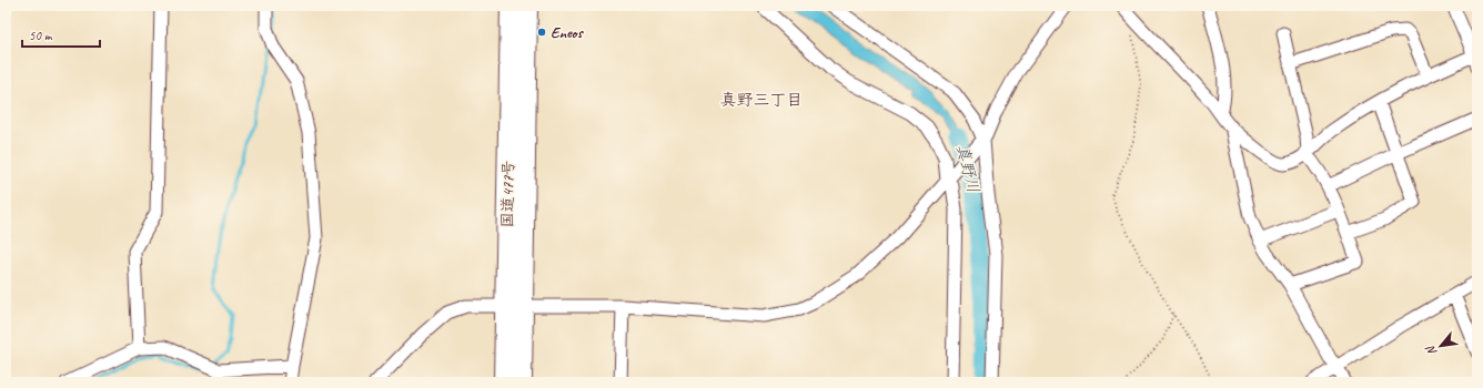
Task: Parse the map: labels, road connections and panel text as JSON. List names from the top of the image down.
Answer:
{
  "streets": {
    "highway": ["国道477号"]
  },
  "districts": ["真野三丁目"],
  "water": ["真野川"],
  "places": ["Eneos"],
  "scale_bar": "50 m",
  "north": "bottom left"
}
